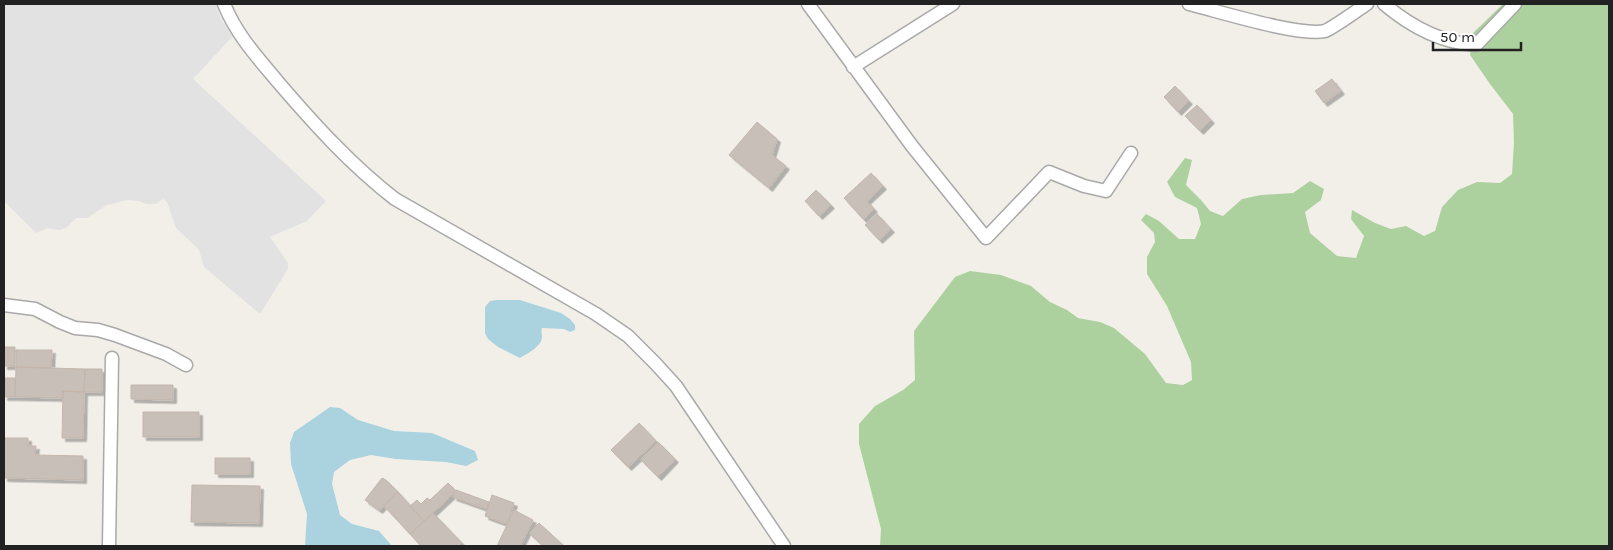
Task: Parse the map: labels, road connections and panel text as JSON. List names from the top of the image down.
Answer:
{
  "scale_bar": "50 m"
}
